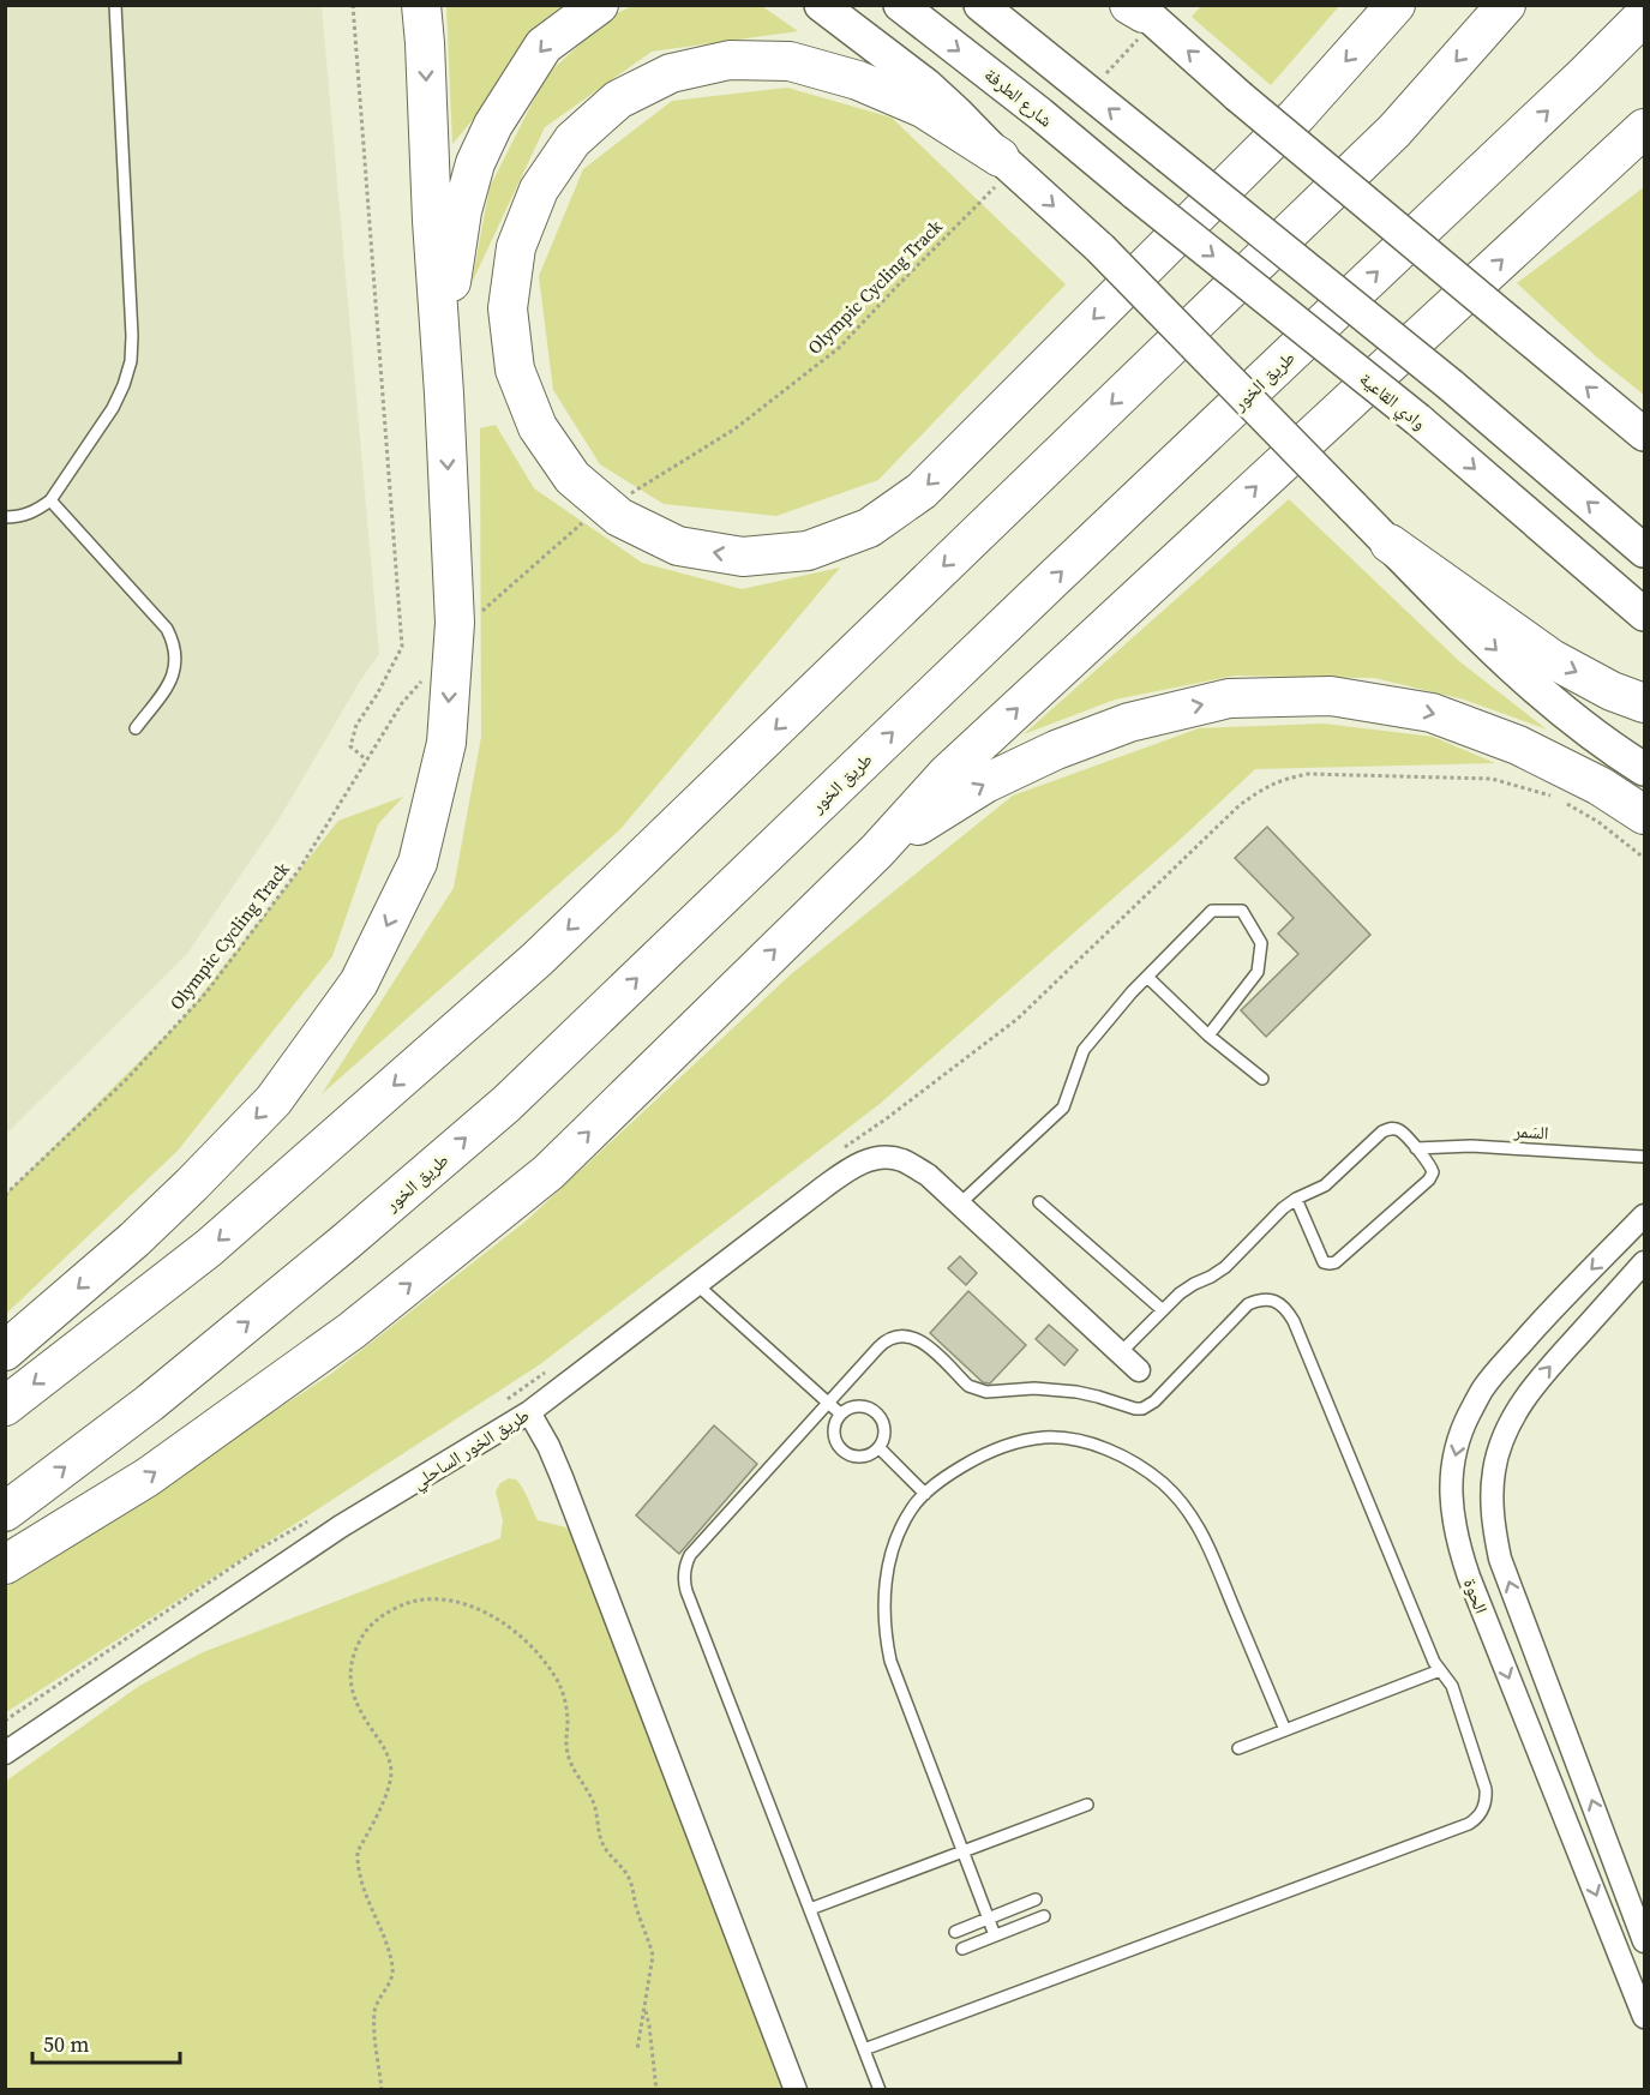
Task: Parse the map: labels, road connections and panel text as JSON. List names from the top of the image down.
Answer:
{
  "streets": {
    "highway": ["طريق الخور"],
    "main road": ["شارع الطرفة", "وادي القاعية"],
    "street": ["طريق الخور الساحلي", "الحوة"],
    "lane": ["السَمر"],
    "path": ["Olympic Cycling Track"]
  },
  "crossings": [
    ["شارع الطرفة", "وادي القاعية"]
  ],
  "scale_bar": "50 m"
}
